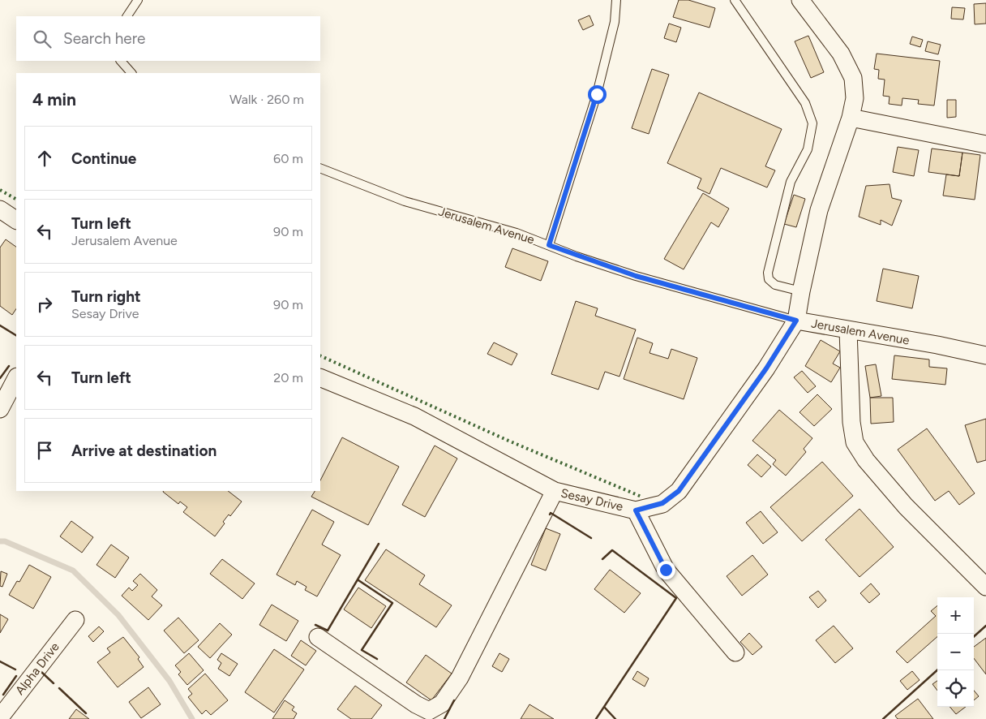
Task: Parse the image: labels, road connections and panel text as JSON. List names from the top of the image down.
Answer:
{
  "streets": {
    "street": ["Jerusalem Avenue", "Sesay Drive", "Alpha Drive"]
  },
  "crossings": [
    ["Jerusalem Avenue", "Sesay Drive"]
  ],
  "page": {
    "search": "Search here",
    "heading": ["4 min", "Walk · 260 m"],
    "list": [
      ["Continue", "60 m"],
      ["Turn left", "Jerusalem Avenue", "90 m"],
      ["Turn right", "Sesay Drive", "90 m"],
      ["Turn left", "20 m"],
      "Arrive at destination"
    ],
    "map_buttons": ["+", "−"]
  }
}
